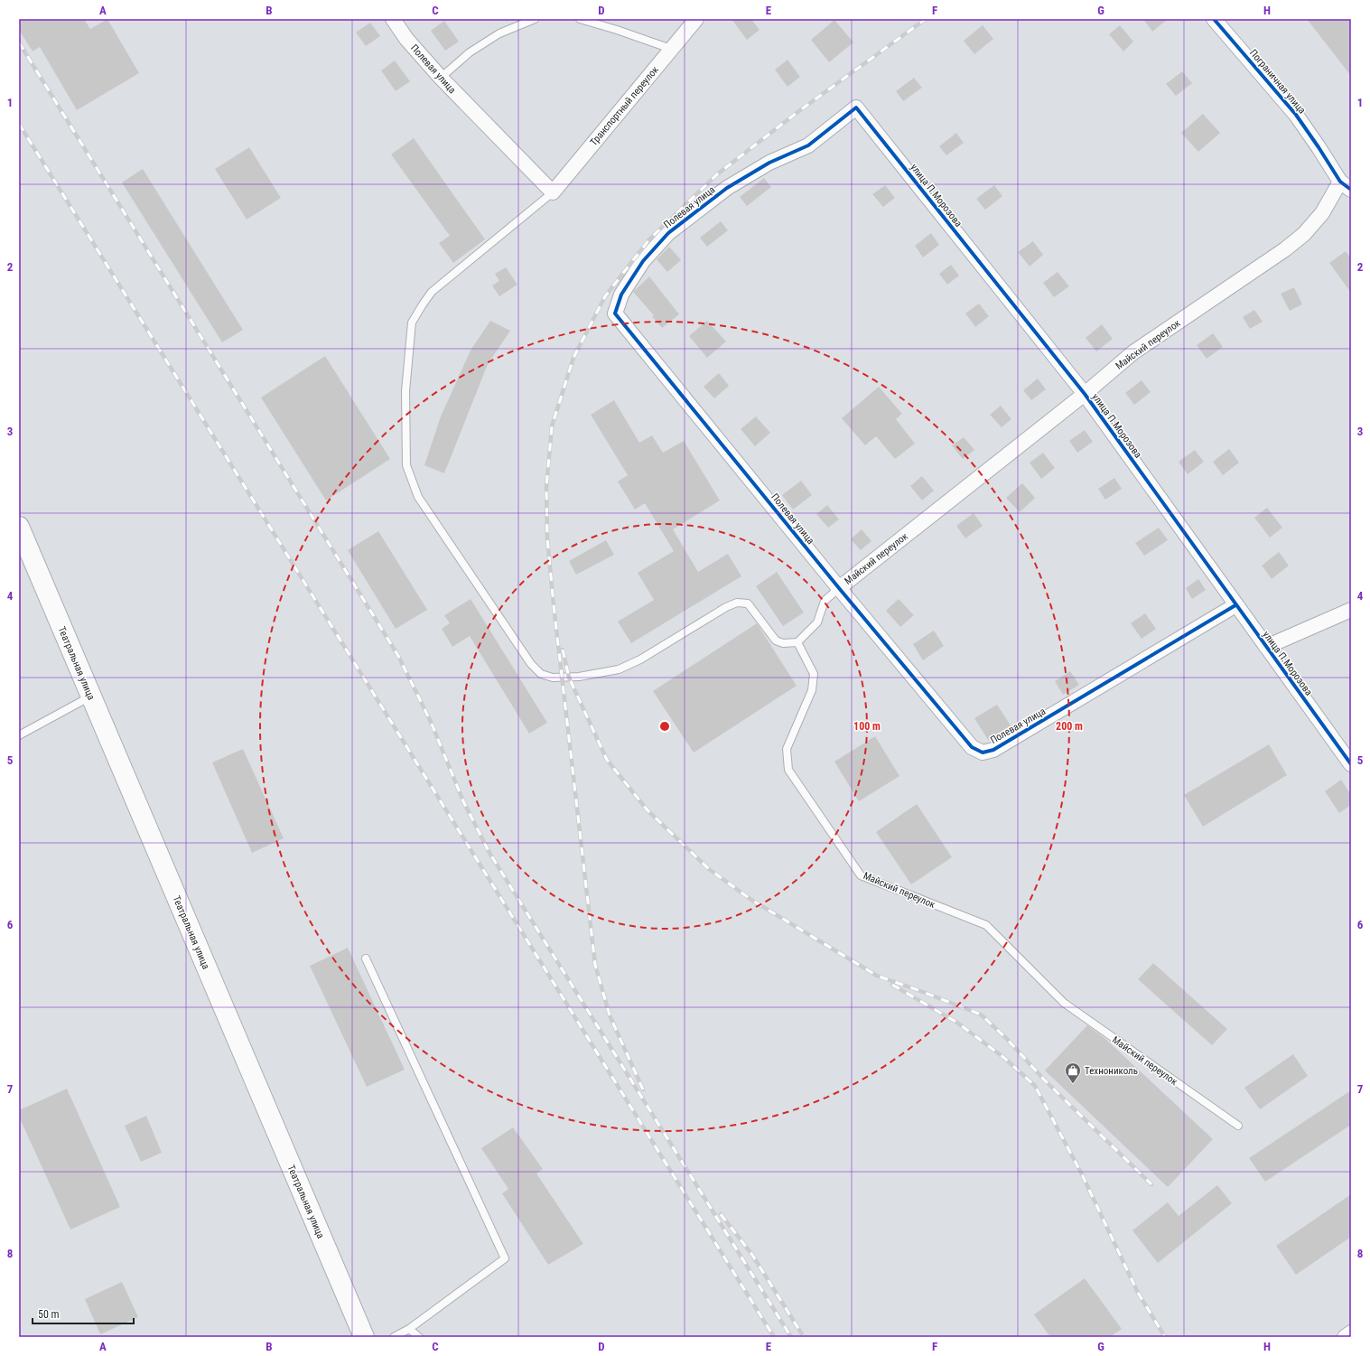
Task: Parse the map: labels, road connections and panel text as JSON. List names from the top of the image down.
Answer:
{
  "streets": {
    "main road": ["Театральная улица"],
    "street": [
      "Полевая улица",
      "Пограничная улица",
      "Транспортный переулок",
      "улица П.Морозова",
      "Майский переулок"
    ]
  },
  "crossings": [
    ["Полевая улица", "Транспортный переулок"],
    ["Полевая улица", "улица П.Морозова"],
    ["Полевая улица", "Майский переулок"],
    ["Пограничная улица", "Майский переулок"],
    ["улица П.Морозова", "Майский переулок"]
  ],
  "places": {
    "shop": ["Технониколь"]
  },
  "scale_bar": "50 m",
  "grid": {
    "columns": [
      "A",
      "B",
      "C",
      "D",
      "E",
      "F",
      "G",
      "H"
    ],
    "rows": [
      "1",
      "2",
      "3",
      "4",
      "5",
      "6",
      "7",
      "8"
    ]
  },
  "rings": ["100 m", "200 m"]
}
